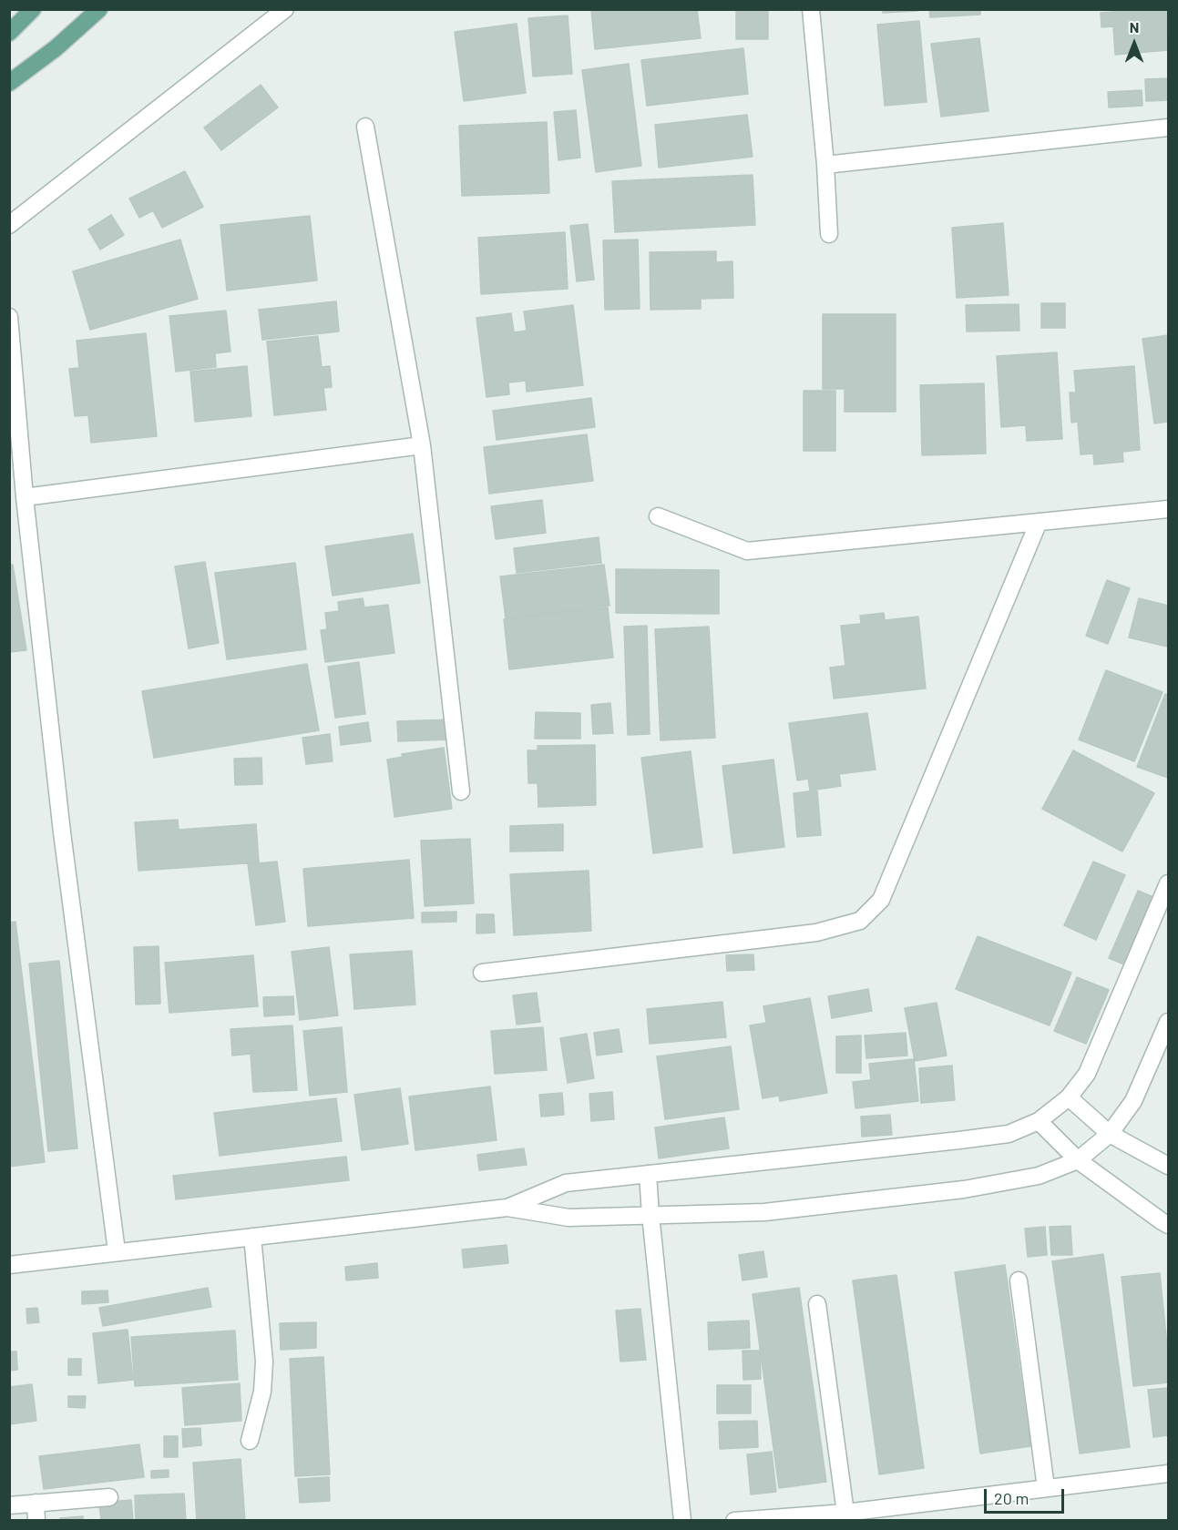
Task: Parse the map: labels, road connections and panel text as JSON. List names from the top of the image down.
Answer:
{
  "scale_bar": "20 m",
  "north": "top"
}
